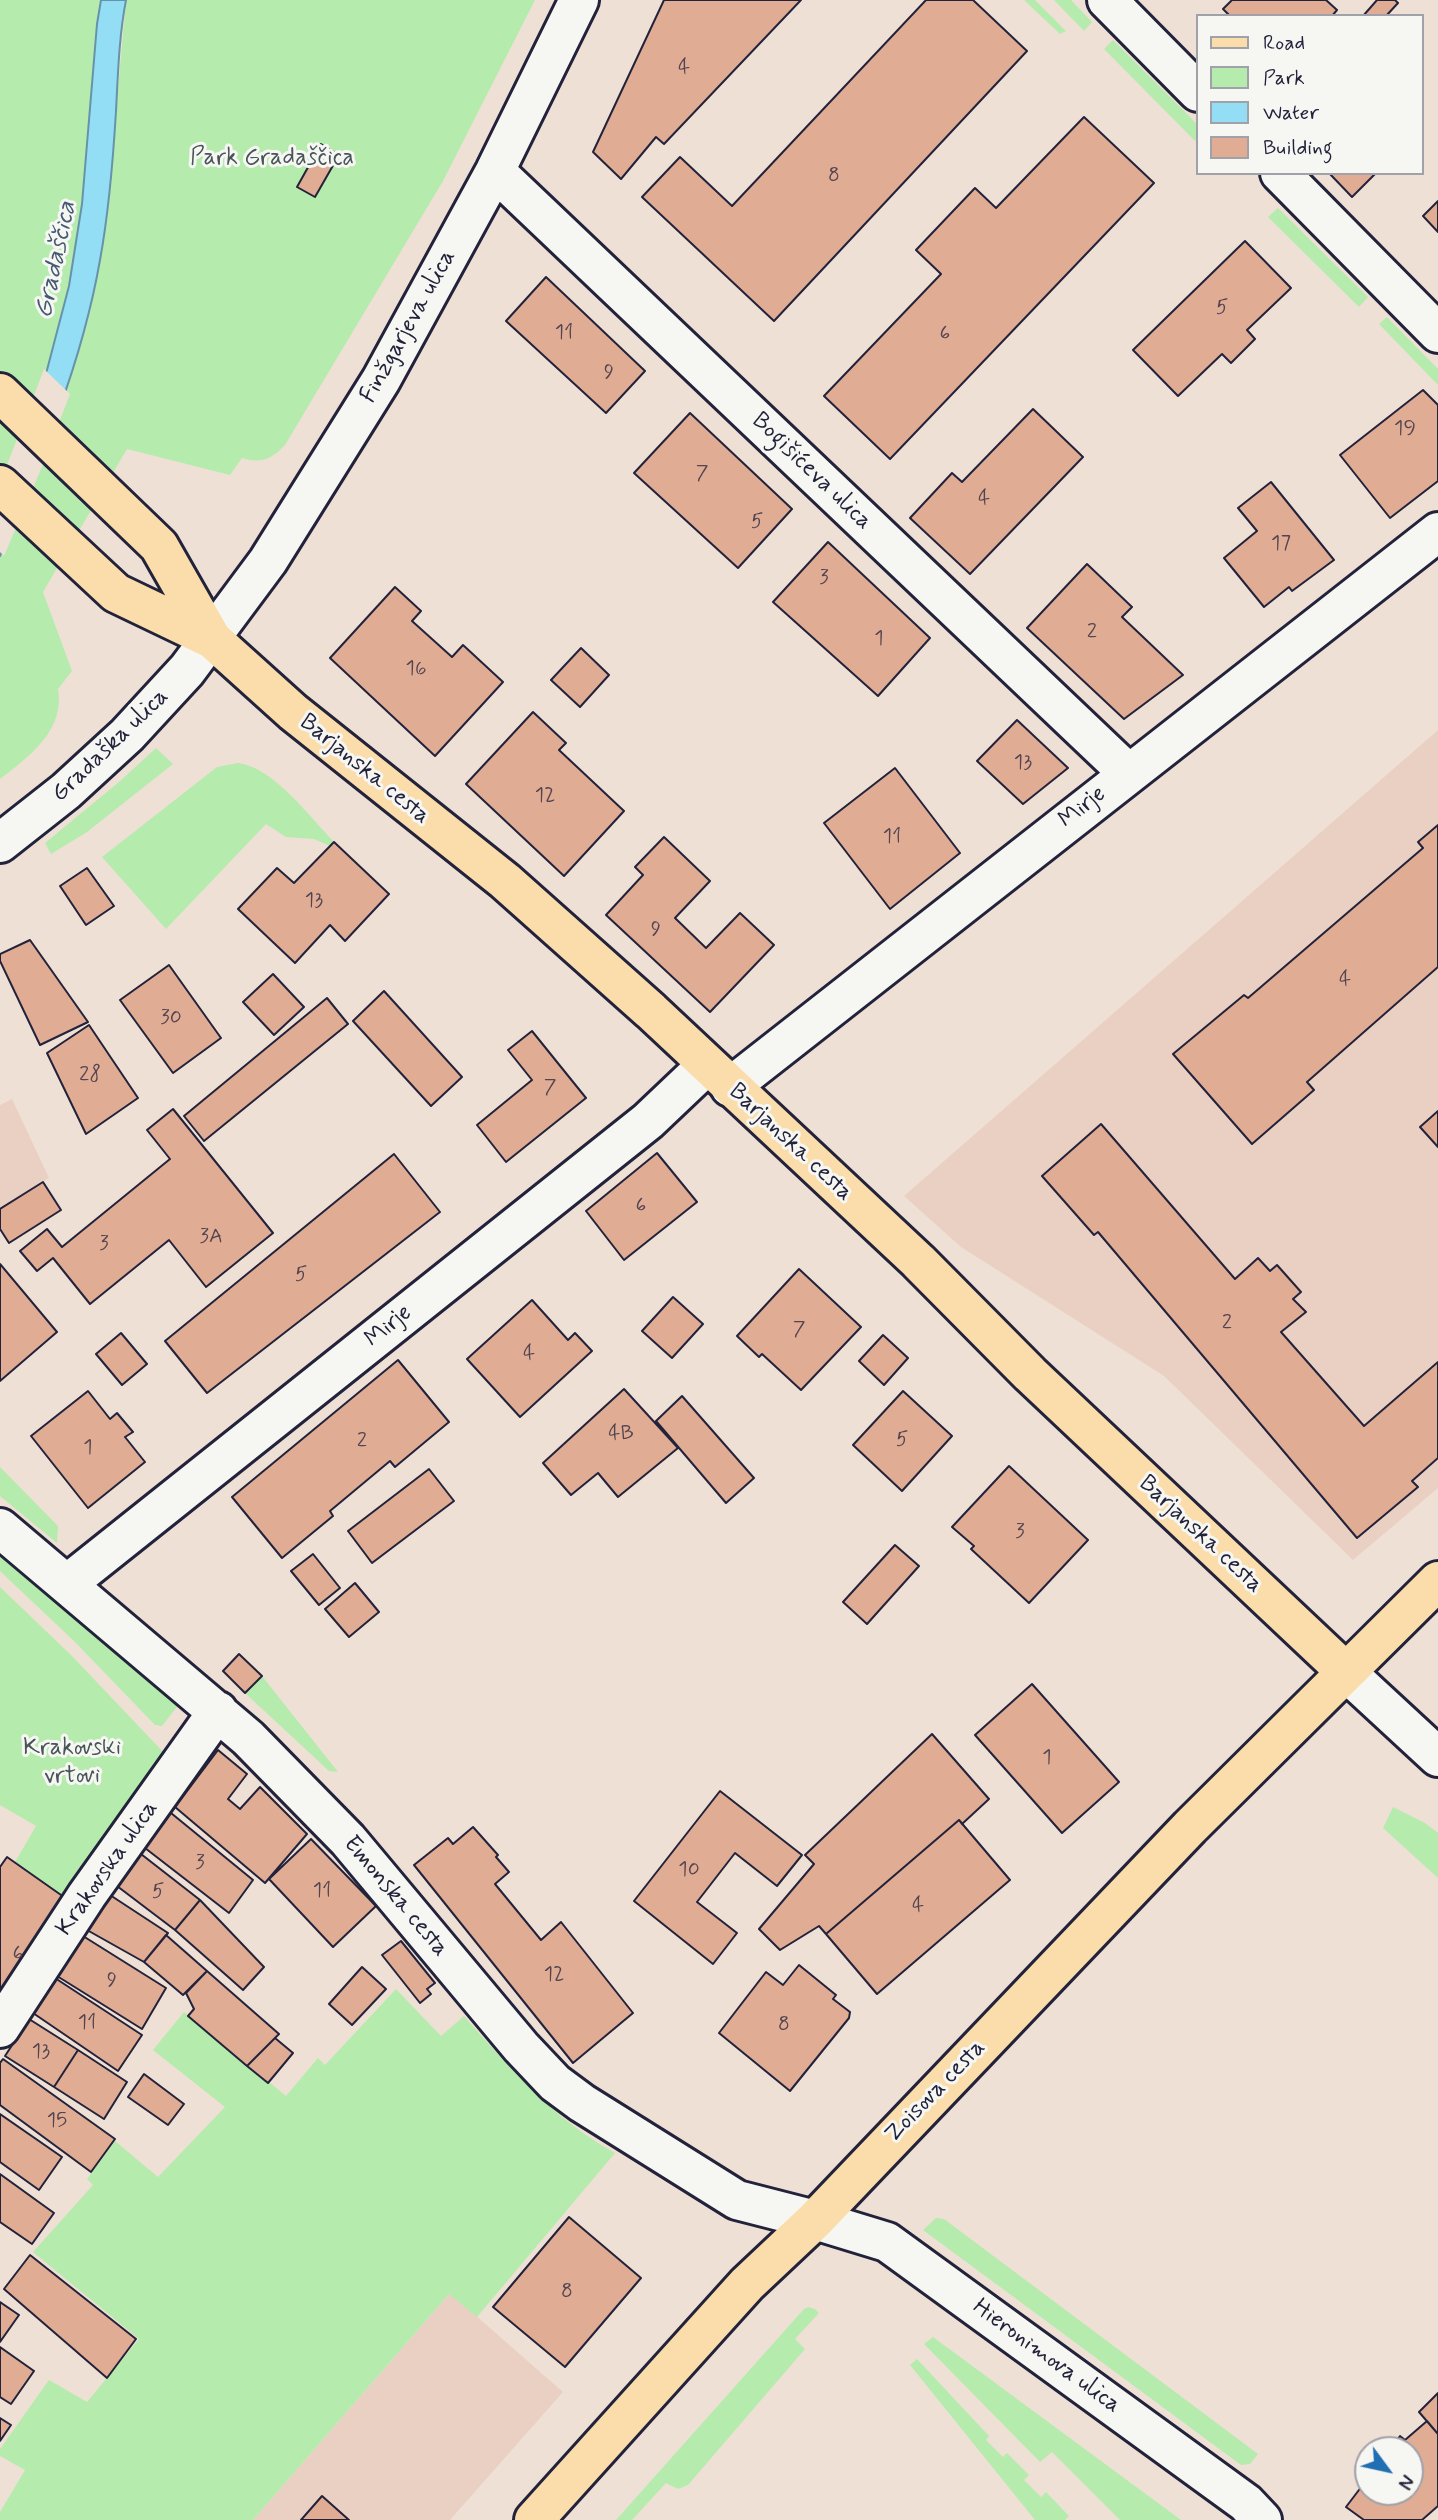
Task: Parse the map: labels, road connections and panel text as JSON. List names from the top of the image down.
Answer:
{
  "streets": {
    "main road": ["Barjanska cesta", "Zoisova cesta"],
    "street": [
      "Finžgarjeva ulica",
      "Bogišićeva ulica",
      "Gradaška ulica",
      "Mirje",
      "Krakovska ulica",
      "Emonska cesta",
      "Hieronimova ulica"
    ]
  },
  "crossings": [
    ["Finžgarjeva ulica", "Bogišićeva ulica"],
    ["Finžgarjeva ulica", "Gradaška ulica"],
    ["Finžgarjeva ulica", "Barjanska cesta"],
    ["Bogišićeva ulica", "Mirje"],
    ["Gradaška ulica", "Barjanska cesta"],
    ["Barjanska cesta", "Mirje"],
    ["Barjanska cesta", "Zoisova cesta"],
    ["Mirje", "Emonska cesta"],
    ["Krakovska ulica", "Emonska cesta"],
    ["Emonska cesta", "Zoisova cesta"],
    ["Emonska cesta", "Hieronimova ulica"],
    ["Zoisova cesta", "Hieronimova ulica"]
  ],
  "water": ["Gradaščica"],
  "parks": ["Park Gradaščica", "Krakovski vrtovi"],
  "house_numbers": [
    "4",
    "8",
    "5",
    "11",
    "6",
    "9",
    "19",
    "7",
    "4",
    "5",
    "17",
    "3",
    "2",
    "1",
    "16",
    "13",
    "12",
    "11",
    "13",
    "9",
    "4",
    "30",
    "28",
    "7",
    "6",
    "3A",
    "3",
    "5",
    "2",
    "7",
    "4",
    "4B",
    "5",
    "2",
    "1",
    "3",
    "1",
    "3",
    "10",
    "11",
    "5",
    "4",
    "6",
    "12",
    "9",
    "11",
    "8",
    "13",
    "15",
    "8"
  ],
  "legend": [
    "Road",
    "Park",
    "Water",
    "Building"
  ],
  "north": "bottom right"
}
